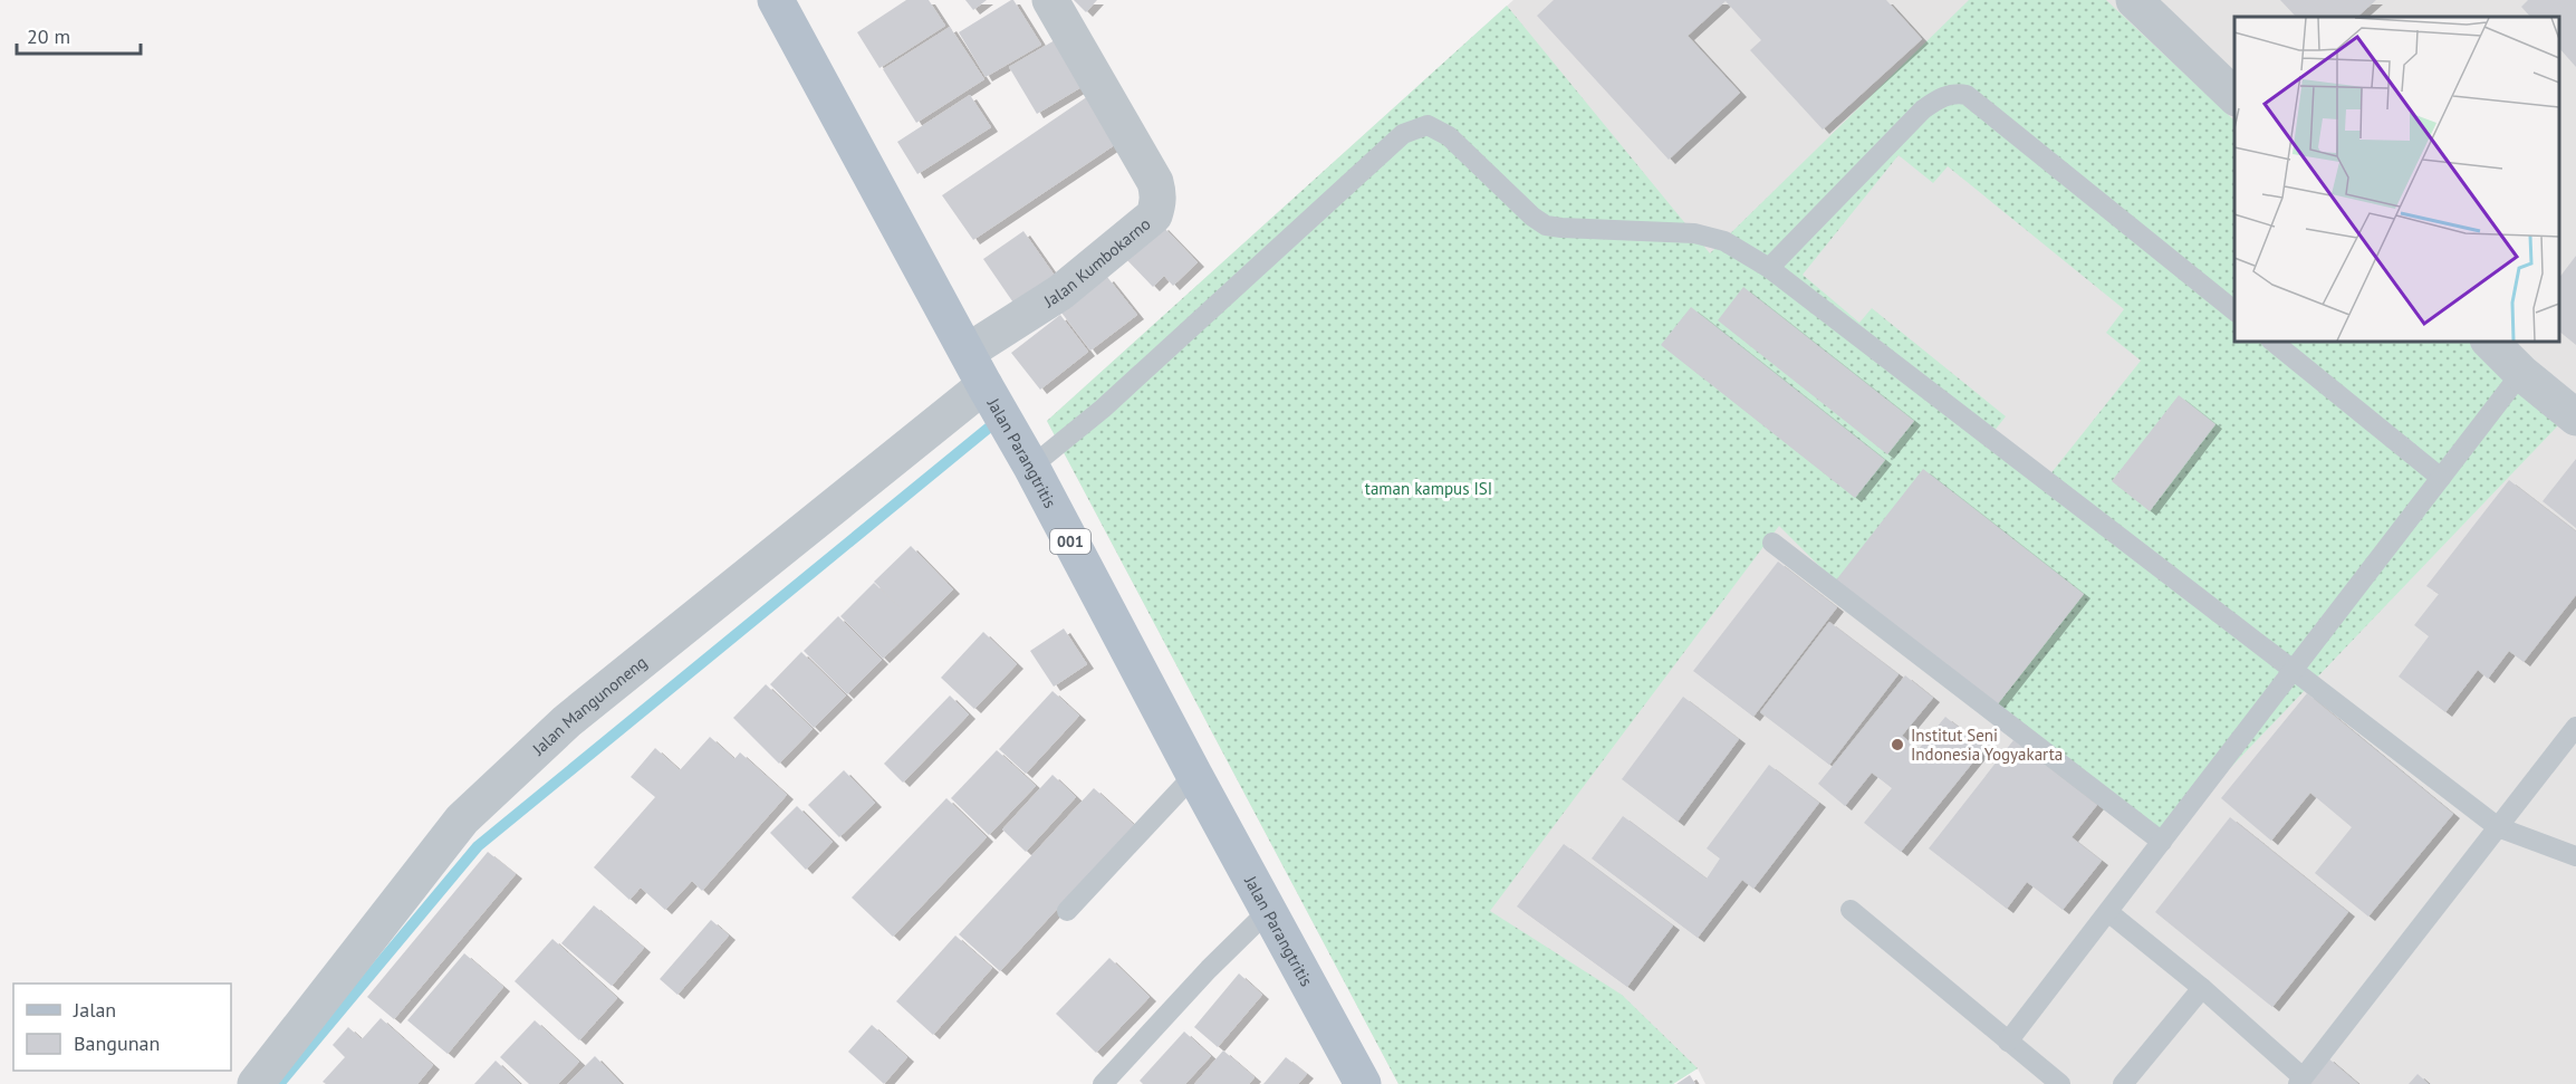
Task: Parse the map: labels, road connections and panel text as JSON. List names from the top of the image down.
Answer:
{
  "streets": {
    "main road": ["Jalan Parangtritis", "001"],
    "street": ["Jalan Kumbokarno", "Jalan Mangunoneng"]
  },
  "crossings": [
    ["Jalan Kumbokarno", "Jalan Parangtritis"],
    ["Jalan Parangtritis", "Jalan Mangunoneng"]
  ],
  "parks": ["taman kampus ISI"],
  "places": ["Institut Seni Indonesia Yogyakarta"],
  "legend": ["Jalan", "Bangunan"],
  "scale_bar": "20 m"
}
